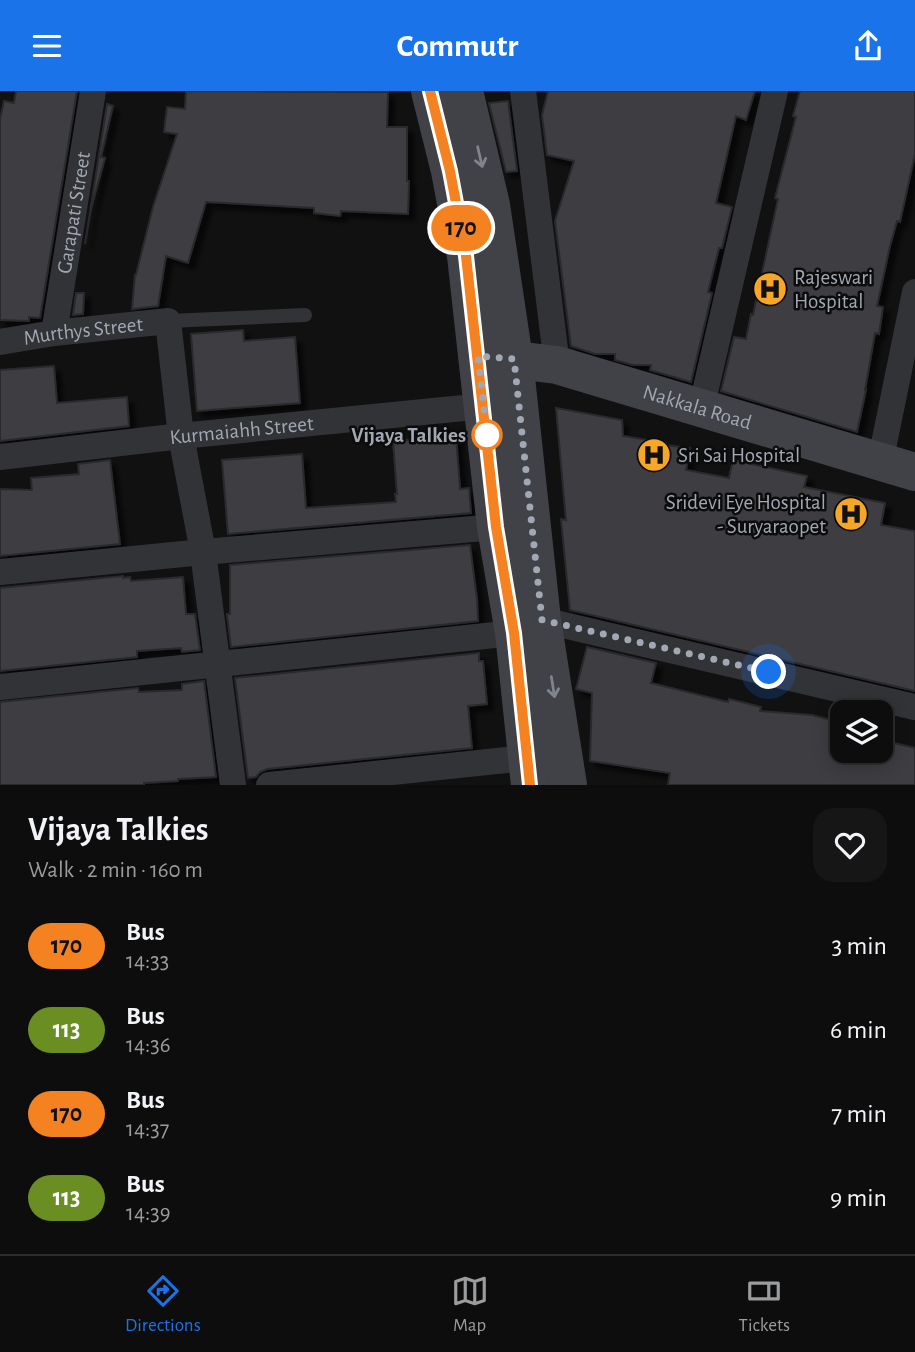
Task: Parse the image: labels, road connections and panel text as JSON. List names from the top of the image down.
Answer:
{
  "streets": {
    "main road": ["Nakkala Road"],
    "street": ["Garapati Street", "Murthys Street", "Kurmaiahh Street"]
  },
  "crossings": [
    ["Garapati Street", "Murthys Street"]
  ],
  "places": {
    "hospital": ["Rajeswari Hospital", "Sri Sai Hospital", "Sridevi Eye Hospital - Suryaraopet"],
    "other": ["Vijaya Talkies"]
  },
  "lines": ["bus line 170"],
  "page": {
    "header": "Commutr",
    "on_map": "170",
    "heading": ["Vijaya Talkies", "Walk · 2 min · 160 m"],
    "list": [
      {
        "mark": "170",
        "name": "Bus",
        "note": "14:33",
        "value": "3 min"
      },
      {
        "mark": "113",
        "name": "Bus",
        "note": "14:36",
        "value": "6 min"
      },
      {
        "mark": "170",
        "name": "Bus",
        "note": "14:37",
        "value": "7 min"
      },
      {
        "mark": "113",
        "name": "Bus",
        "note": "14:39",
        "value": "9 min"
      }
    ],
    "tabs": ["Directions", "Map", "Tickets"]
  }
}
